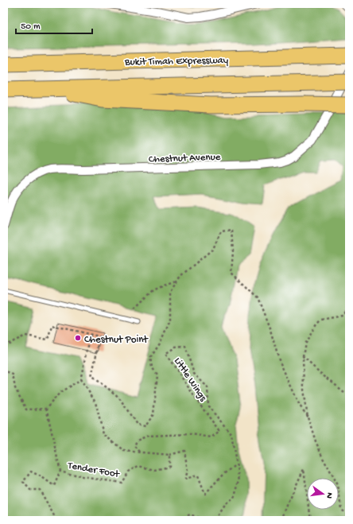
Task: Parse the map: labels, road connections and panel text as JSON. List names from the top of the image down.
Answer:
{
  "streets": {
    "highway": ["Bukit Timah Expressway"],
    "street": ["Chestnut Avenue"],
    "path": ["Little Wings", "Tender Foot"]
  },
  "places": ["Chestnut Point"],
  "scale_bar": "50 m",
  "north": "right"
}
